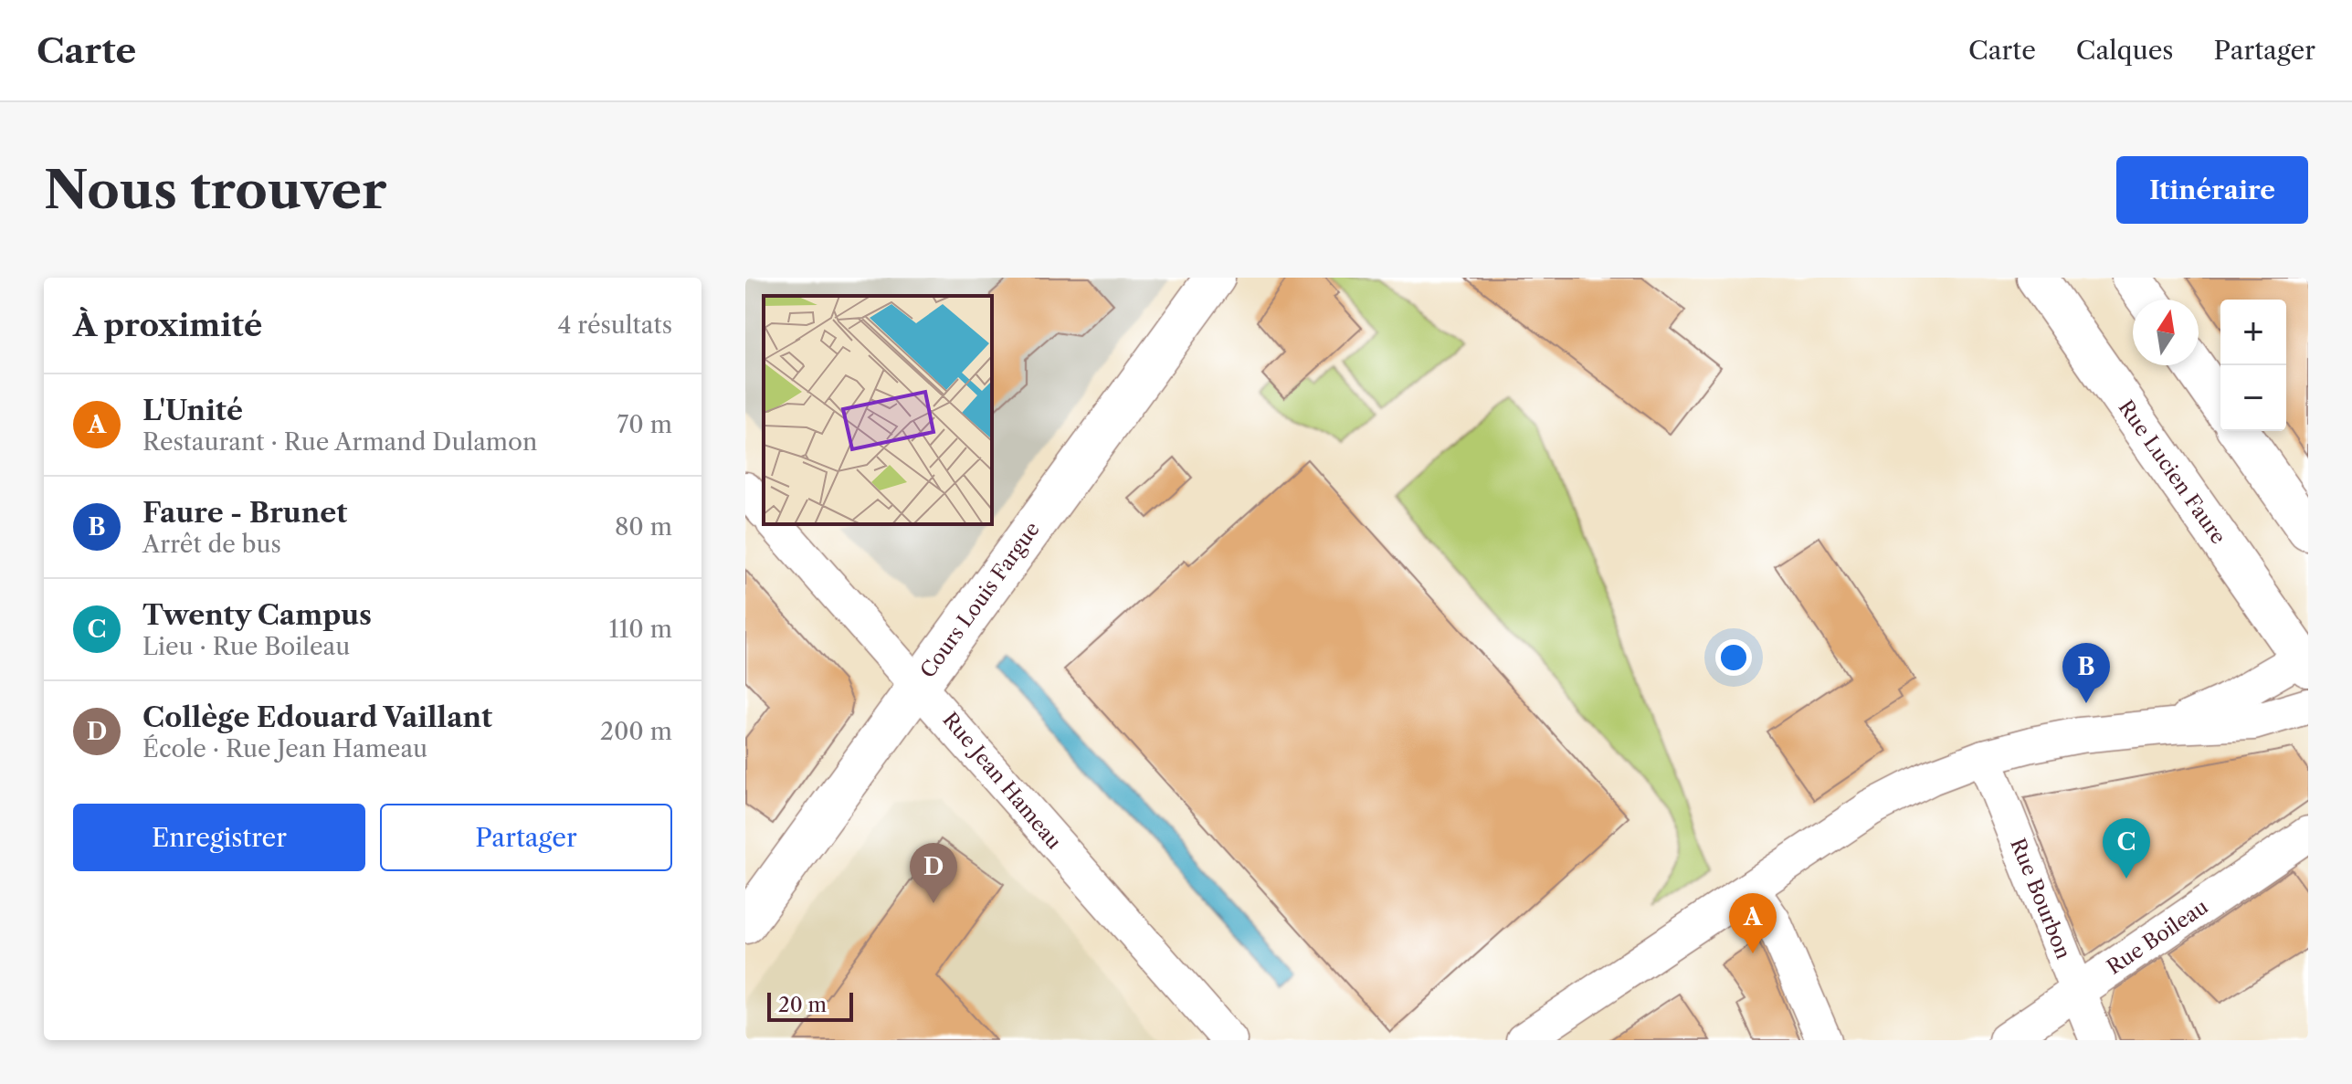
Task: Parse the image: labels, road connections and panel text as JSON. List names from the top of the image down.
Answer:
{
  "streets": {
    "main road": ["Rue Lucien Faure", "Cours Louis Fargue"],
    "street": ["Rue Jean Hameau", "Rue Bourbon", "Rue Boileau"]
  },
  "crossings": [
    ["Cours Louis Fargue", "Rue Jean Hameau"],
    ["Rue Bourbon", "Rue Boileau"]
  ],
  "scale_bar": "20 m",
  "north": "top",
  "page": {
    "header": "Carte",
    "nav": ["Carte", "Calques", "Partager"],
    "buttons": [
      "Itinéraire",
      ["Enregistrer", "Partager"]
    ],
    "title": "Nous trouver",
    "heading": ["À proximité", "4 résultats"],
    "map_buttons": ["+", "−"],
    "list": [
      {
        "mark": "A",
        "name": "L'Unité",
        "note": "Restaurant · Rue Armand Dulamon",
        "value": "70 m"
      },
      {
        "mark": "B",
        "name": "Faure - Brunet",
        "note": "Arrêt de bus",
        "value": "80 m"
      },
      {
        "mark": "C",
        "name": "Twenty Campus",
        "note": "Lieu · Rue Boileau",
        "value": "110 m"
      },
      {
        "mark": "D",
        "name": "Collège Edouard Vaillant",
        "note": "École · Rue Jean Hameau",
        "value": "200 m"
      }
    ],
    "pins": [
      "B",
      "C",
      "D",
      "A"
    ],
    "scale": "20 m"
  }
}
